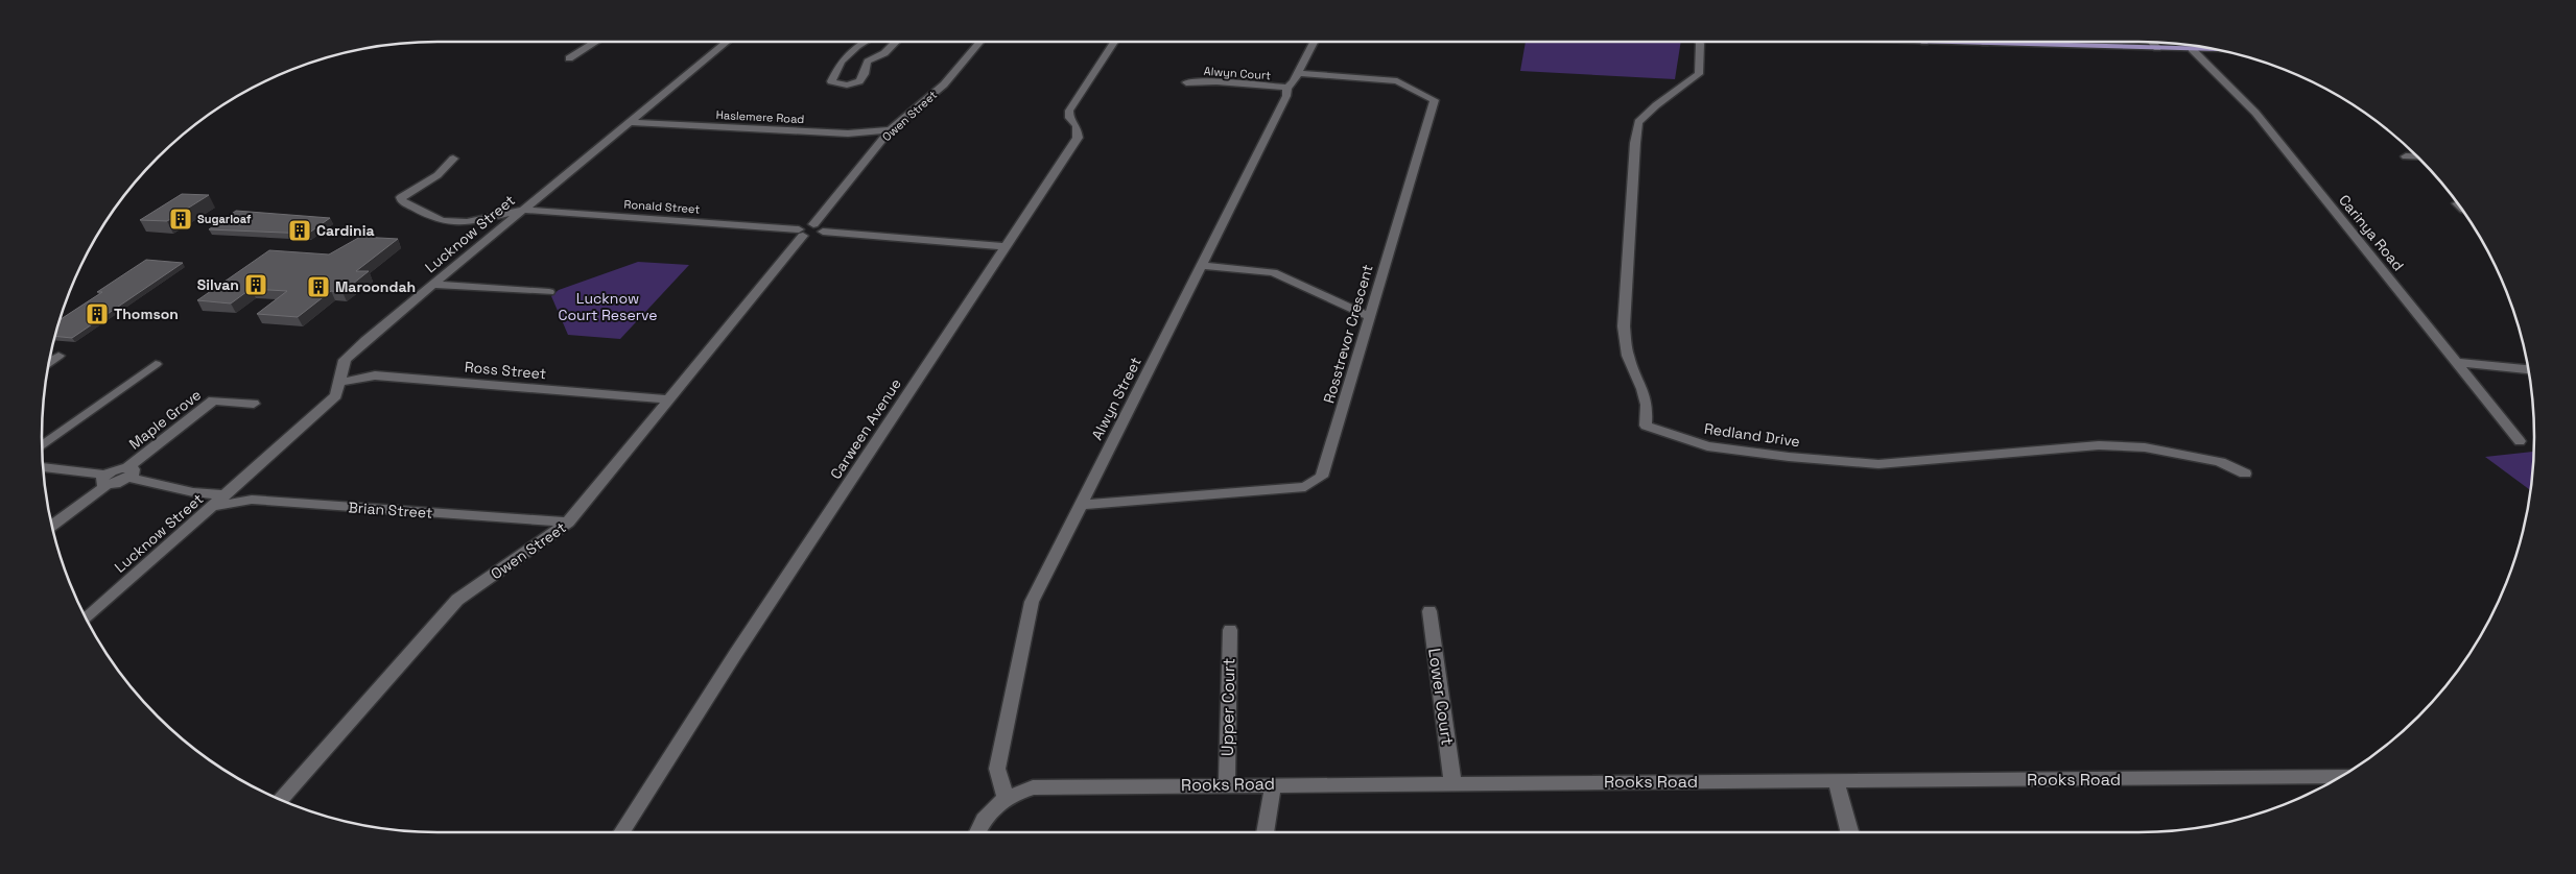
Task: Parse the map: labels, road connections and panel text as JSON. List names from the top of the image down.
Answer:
{
  "streets": {
    "street": [
      "Alwyn Court",
      "Owen Street",
      "Haslemere Road",
      "Ronald Street",
      "Carinya Road",
      "Lucknow Street",
      "Rosstrevor Crescent",
      "Ross Street",
      "Alwyn Street",
      "Maple Grove",
      "Carween Avenue",
      "Redland Drive",
      "Brian Street",
      "Lower Court",
      "Upper Court",
      "Rooks Road"
    ]
  },
  "crossings": [
    ["Alwyn Court", "Alwyn Street"],
    ["Owen Street", "Haslemere Road"],
    ["Owen Street", "Ronald Street"],
    ["Owen Street", "Ross Street"],
    ["Owen Street", "Brian Street"],
    ["Haslemere Road", "Lucknow Street"],
    ["Ronald Street", "Lucknow Street"],
    ["Lucknow Street", "Ross Street"],
    ["Lucknow Street", "Brian Street"],
    ["Rosstrevor Crescent", "Alwyn Street"],
    ["Alwyn Street", "Rooks Road"],
    ["Lower Court", "Rooks Road"],
    ["Upper Court", "Rooks Road"]
  ],
  "parks": ["Lucknow Court Reserve"],
  "places": {
    "building": [
      "Sugarloaf",
      "Cardinia",
      "Silvan",
      "Maroondah",
      "Thomson"
    ]
  }
}
